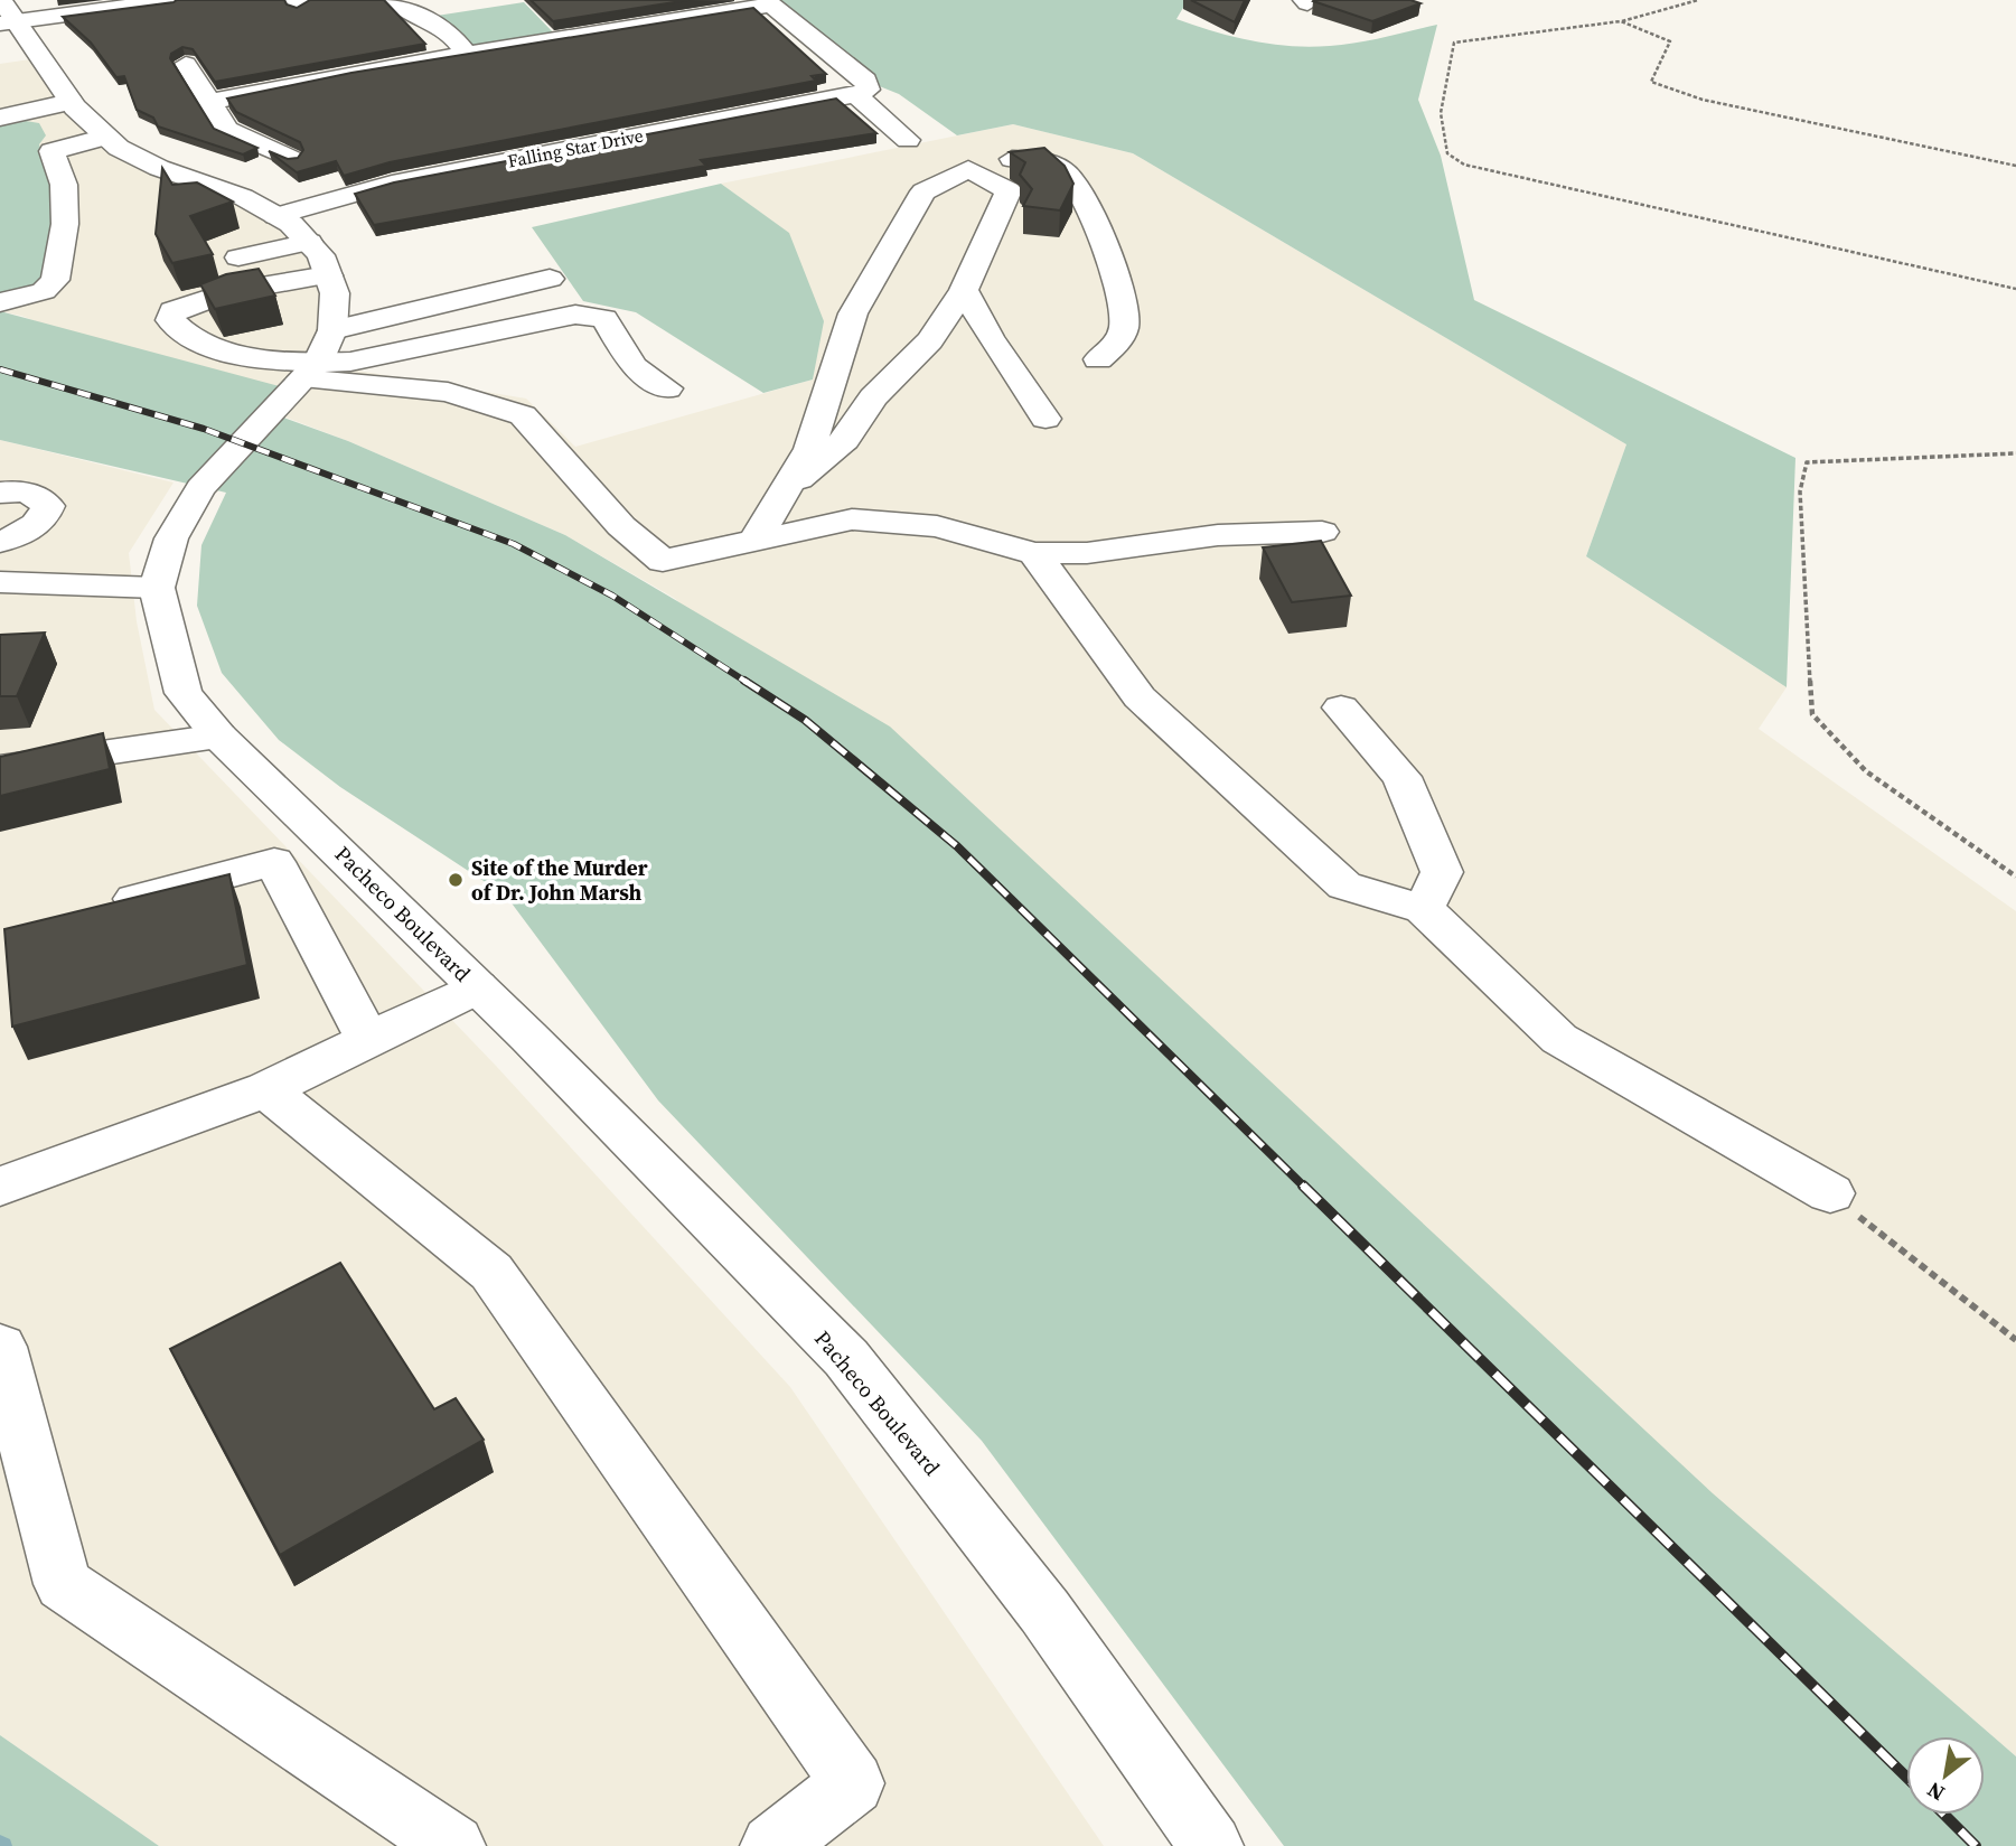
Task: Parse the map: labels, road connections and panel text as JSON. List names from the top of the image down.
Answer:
{
  "streets": {
    "street": ["Falling Star Drive", "Pacheco Boulevard"]
  },
  "places": ["Site of the Murder of Dr. John Marsh"],
  "north": "bottom left"
}
